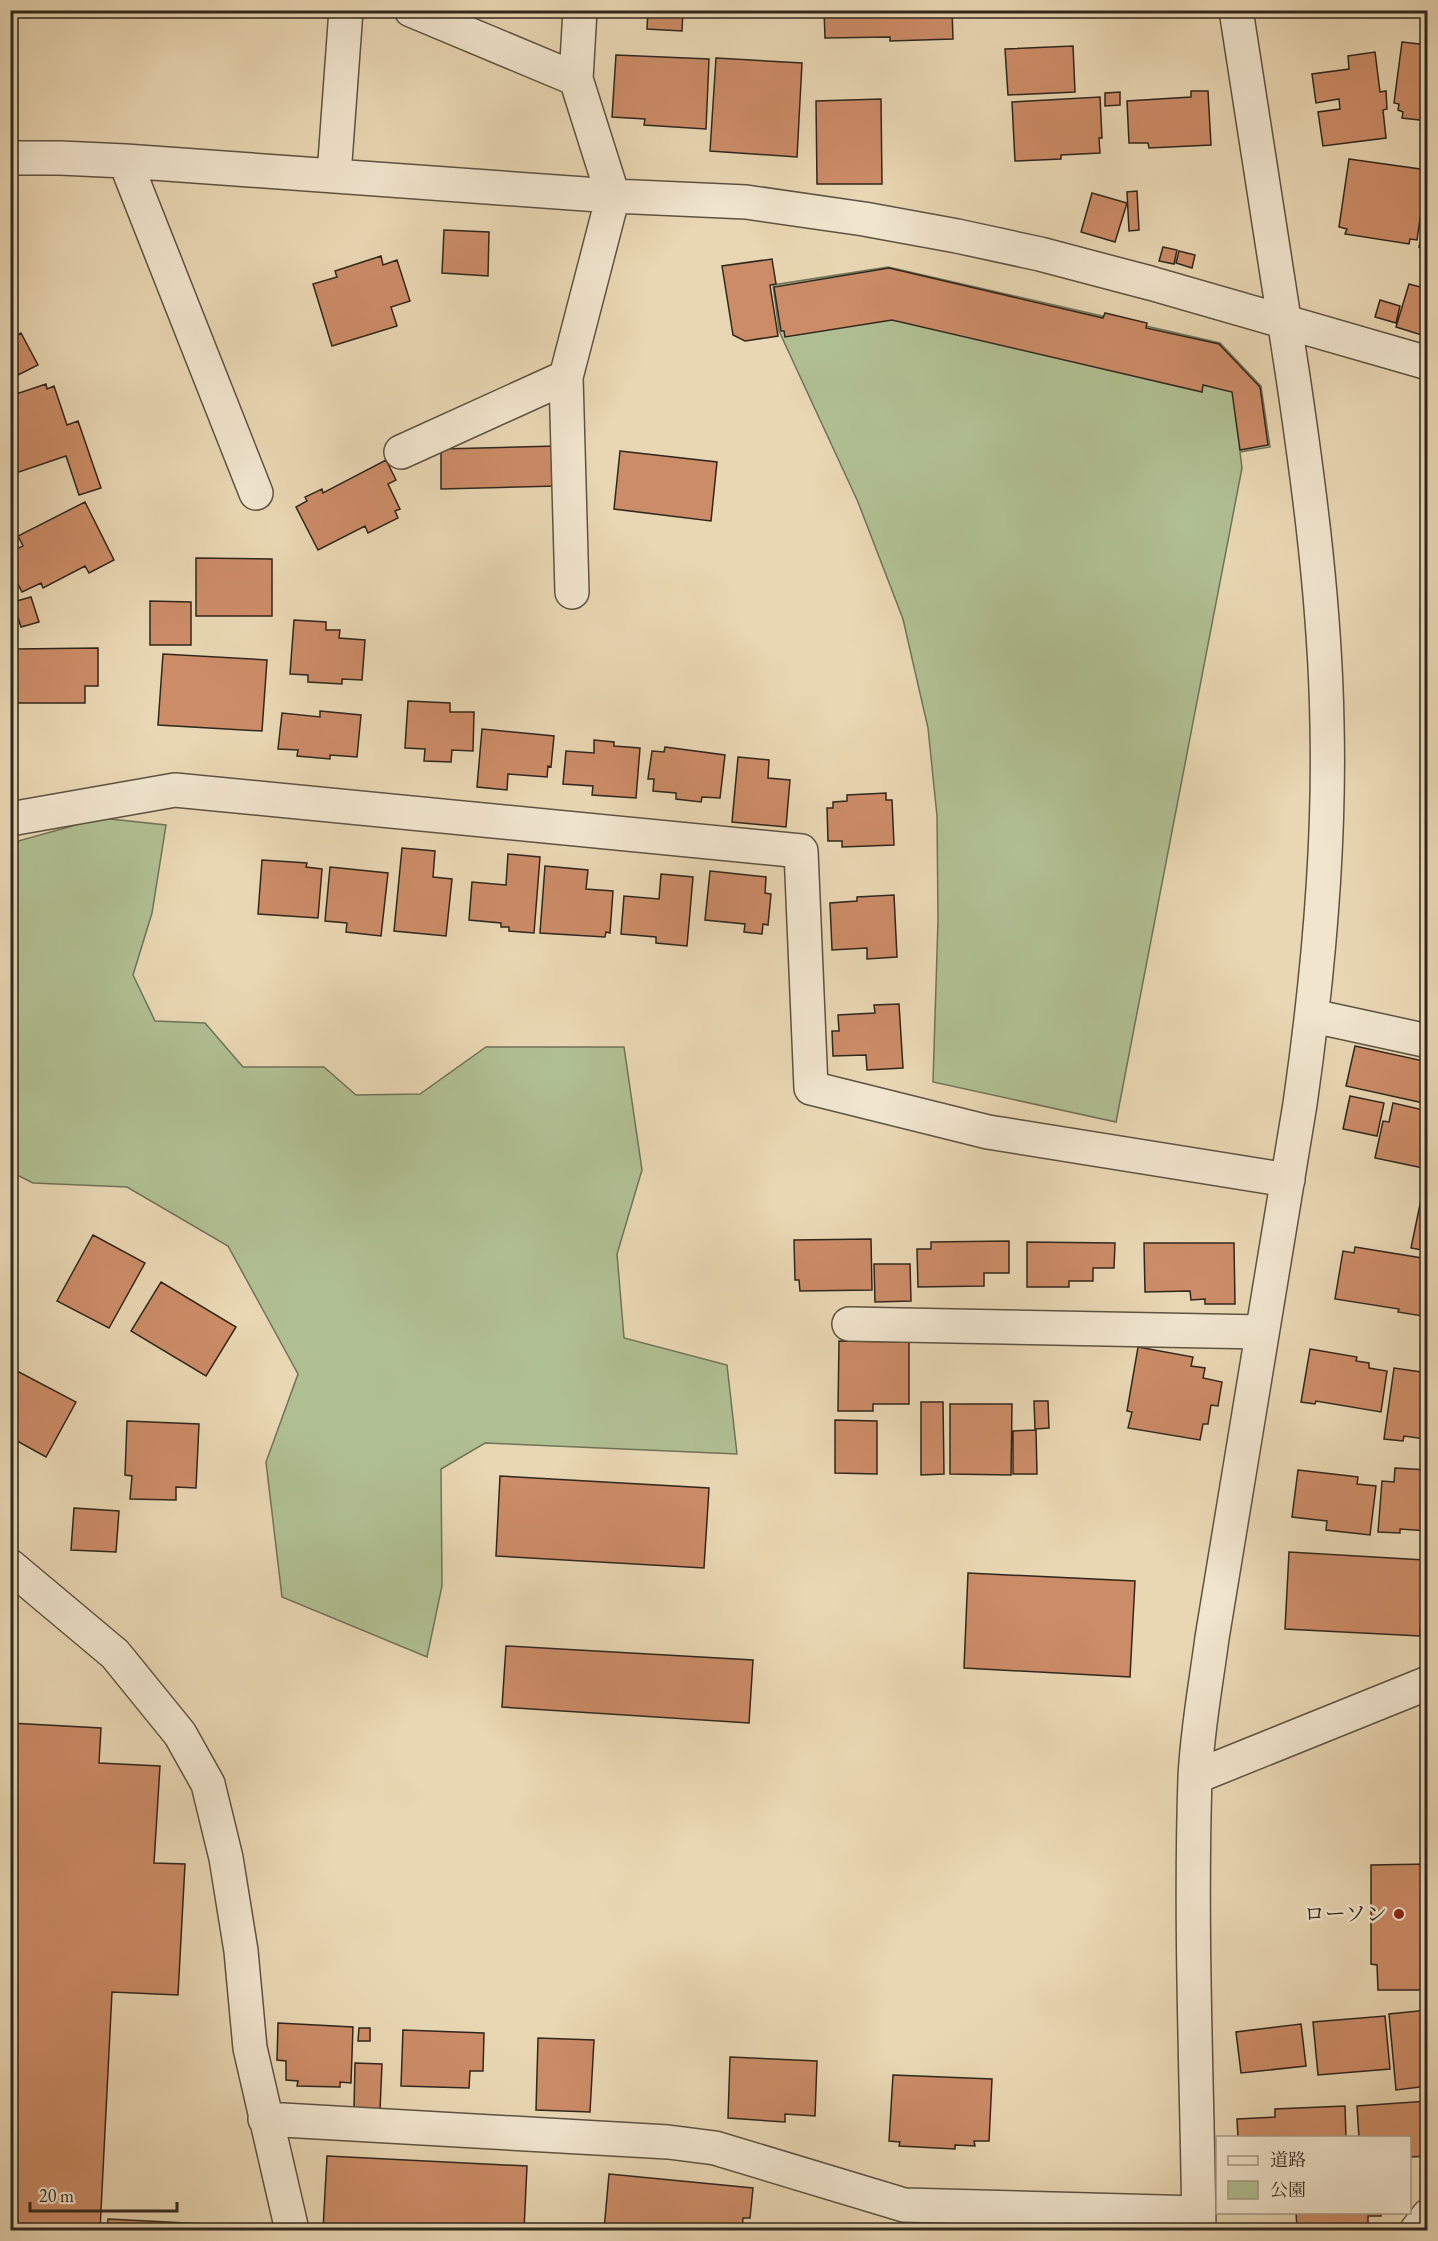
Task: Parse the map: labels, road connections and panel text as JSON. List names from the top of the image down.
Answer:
{
  "places": ["ローソン"],
  "legend": ["道路", "公園"],
  "scale_bar": "20 m"
}
